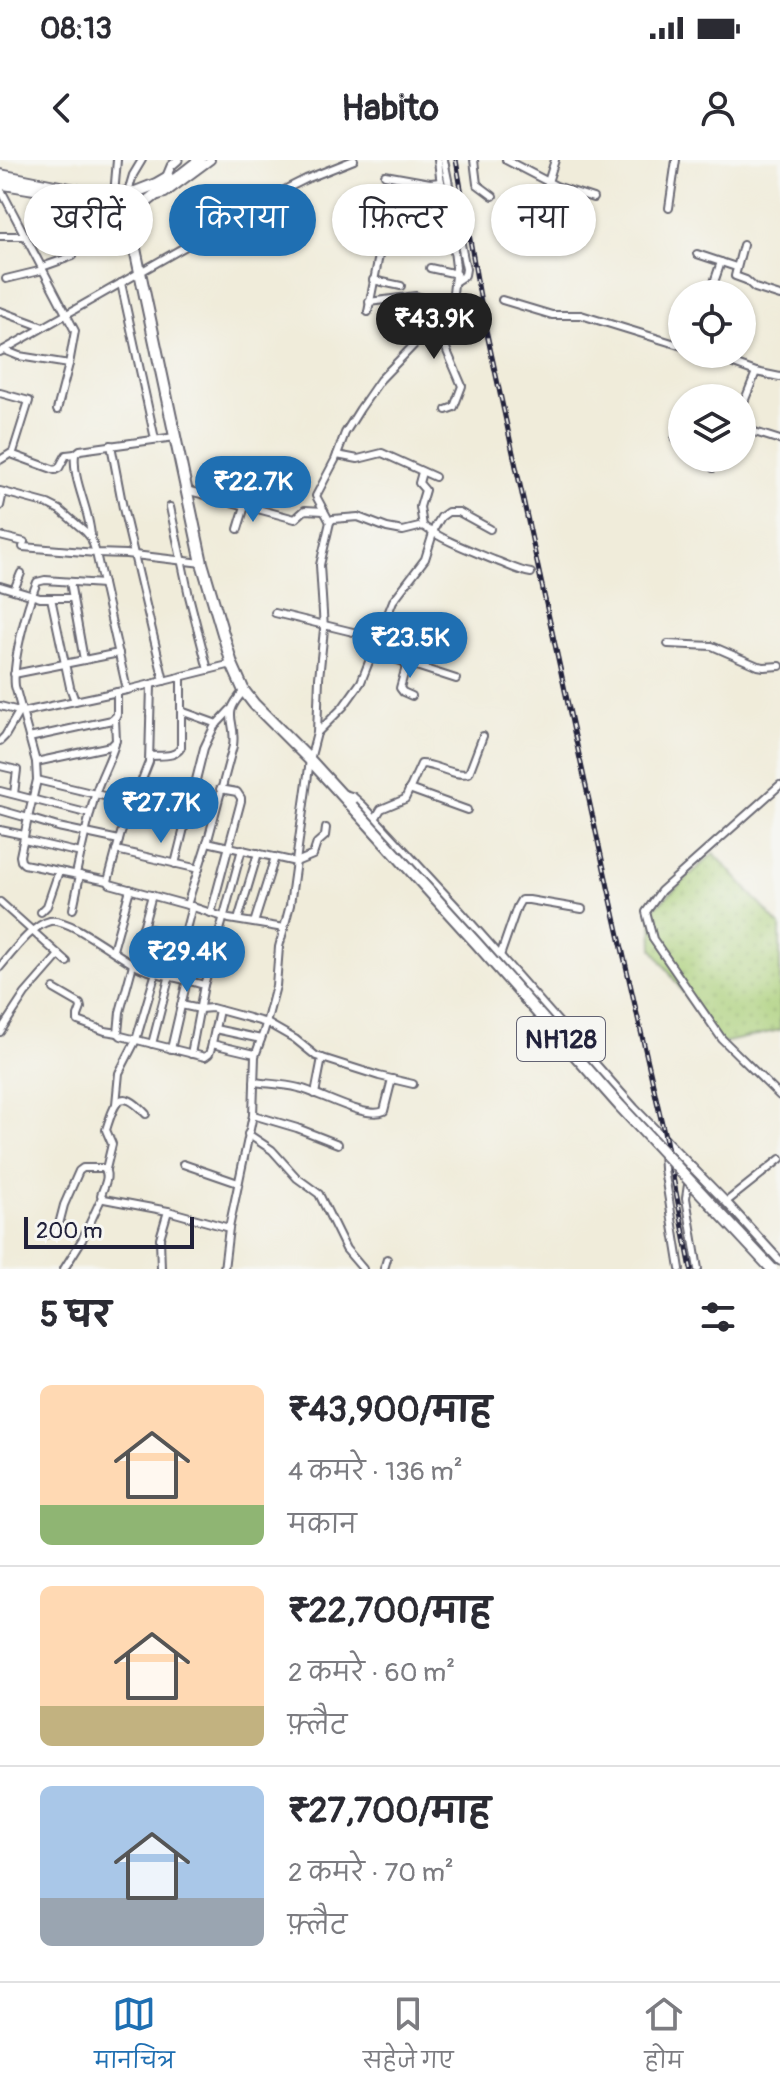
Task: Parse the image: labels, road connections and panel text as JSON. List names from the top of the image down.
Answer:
{
  "streets": {
    "highway": ["NH128"]
  },
  "scale_bar": "200 m",
  "page": {
    "status": "08:13",
    "header": "Habito",
    "chip": [
      "खरीदें",
      "किराया",
      "फ़िल्टर",
      "नया"
    ],
    "price": [
      "₹43.9K",
      "₹22.7K",
      "₹23.5K",
      "₹27.7K",
      "₹29.4K"
    ],
    "scale": "200 m",
    "heading": "5 घर",
    "list": [
      {
        "name": "₹43,900/माह",
        "note": "4 कमरे · 136 m² · मकान"
      },
      {
        "name": "₹22,700/माह",
        "note": "2 कमरे · 60 m² · फ़्लैट"
      },
      {
        "name": "₹27,700/माह",
        "note": "2 कमरे · 70 m² · फ़्लैट"
      }
    ],
    "tabs": ["मानचित्र", "सहेजे गए", "होम"]
  }
}
